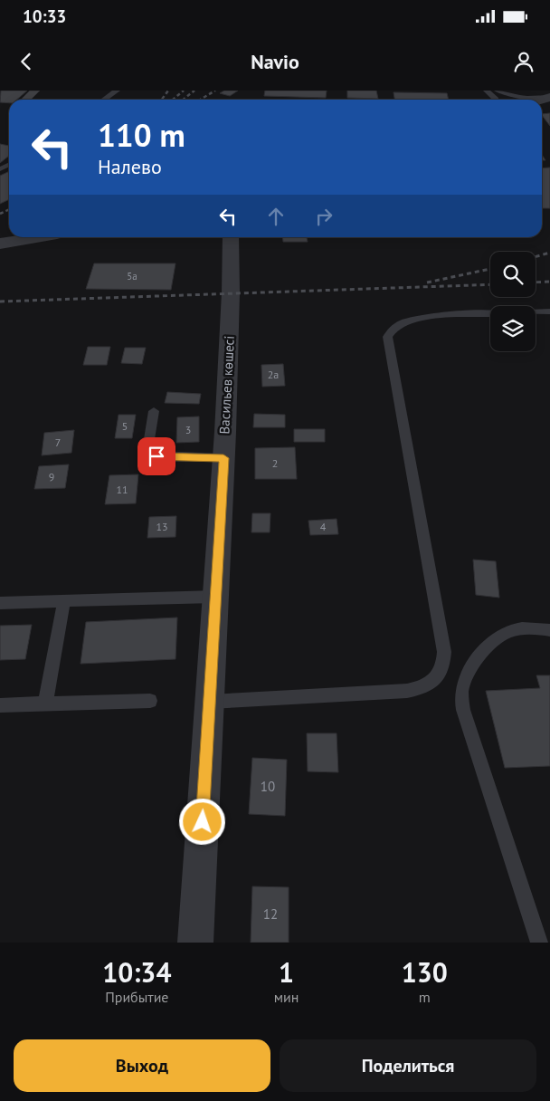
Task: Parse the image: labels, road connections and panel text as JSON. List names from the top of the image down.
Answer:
{
  "streets": {
    "street": ["Васильев көшесі"]
  },
  "house_numbers": [
    "5а",
    "2а",
    "5",
    "3",
    "7",
    "2",
    "9",
    "11",
    "13",
    "4",
    "10",
    "12"
  ],
  "page": {
    "status": "10:33",
    "header": "Navio",
    "turn": ["110 m", "Налево"],
    "eta": [
      "10:34",
      "Прибытие",
      "1",
      "мин",
      "130",
      "m"
    ],
    "buttons": ["Выход", "Поделиться"]
  }
}
